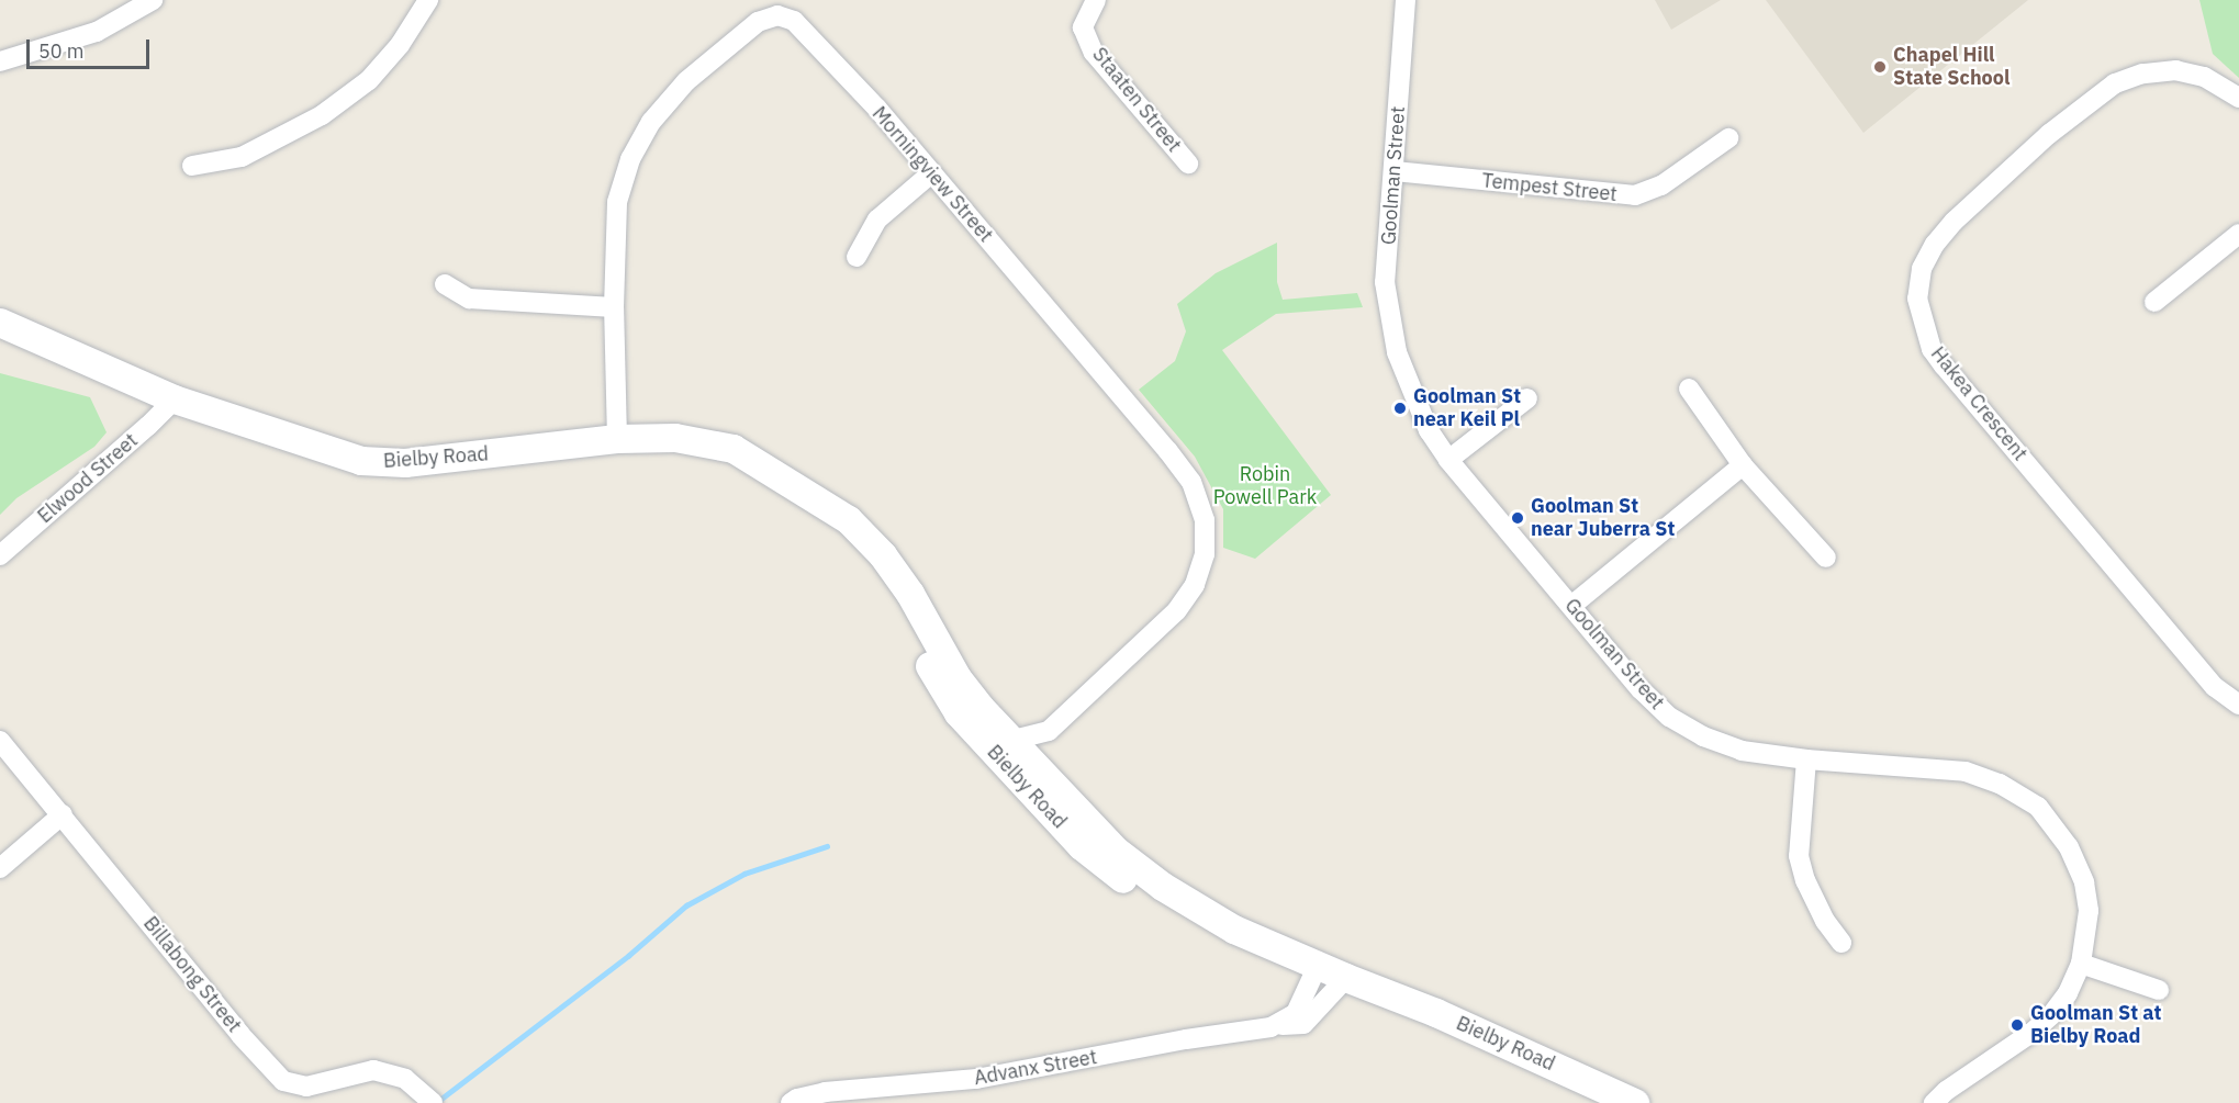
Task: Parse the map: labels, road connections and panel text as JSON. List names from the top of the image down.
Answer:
{
  "streets": {
    "street": [
      "Staaten Street",
      "Morningview Street",
      "Goolman Street",
      "Tempest Street",
      "Hakea Crescent",
      "Bielby Road",
      "Elwood Street",
      "Billabong Street",
      "Advanx Street"
    ]
  },
  "crossings": [
    ["Morningview Street", "Bielby Road"],
    ["Goolman Street", "Tempest Street"],
    ["Bielby Road", "Elwood Street"],
    ["Bielby Road", "Advanx Street"]
  ],
  "parks": ["Robin Powell Park"],
  "places": [
    "Chapel Hill State School",
    "Goolman St near Keil Pl",
    "Goolman St near Juberra St",
    "Goolman St at Bielby Road"
  ],
  "scale_bar": "50 m"
}
